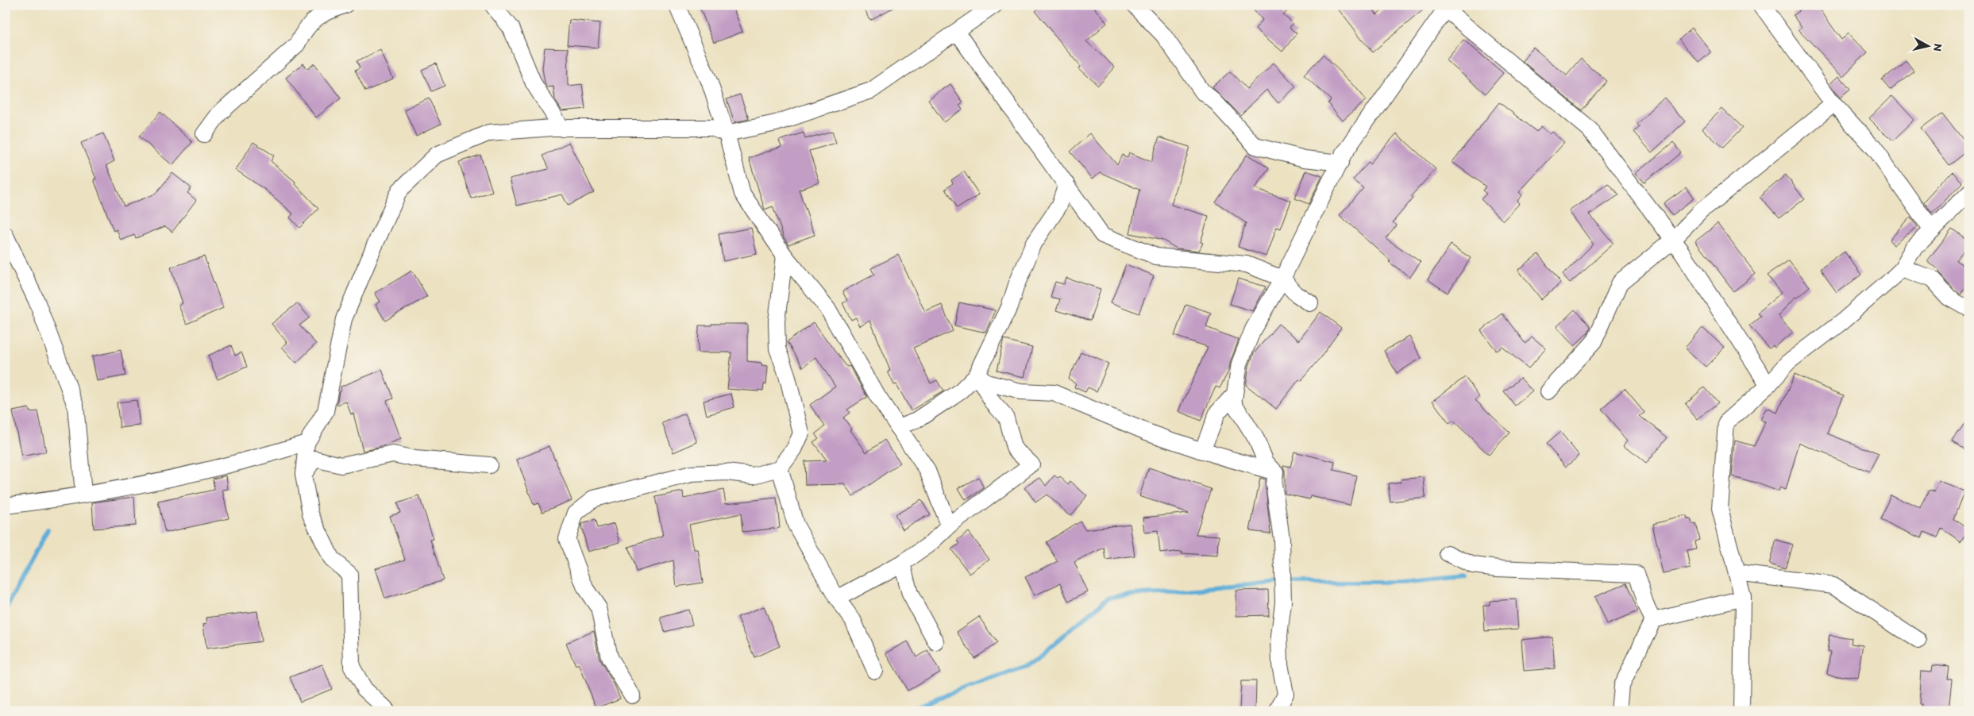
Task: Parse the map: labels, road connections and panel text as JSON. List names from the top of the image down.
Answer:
{
  "north": "right"
}
